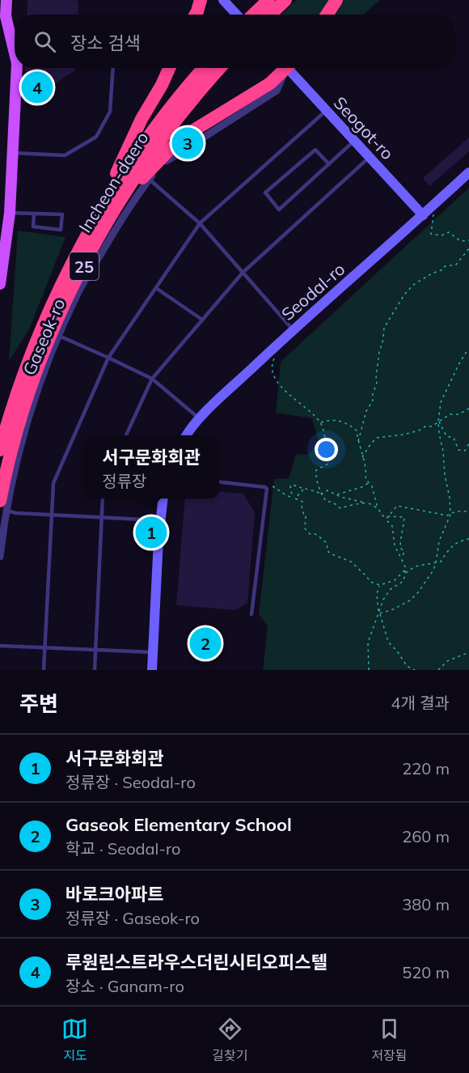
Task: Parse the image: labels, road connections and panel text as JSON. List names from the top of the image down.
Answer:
{
  "streets": {
    "highway": ["Incheon-daero", "25"],
    "street": ["Seogot-ro", "Seodal-ro", "Gaseok-ro"]
  },
  "crossings": [
    ["Seogot-ro", "Seodal-ro"],
    ["Incheon-daero", "Gaseok-ro"]
  ],
  "page": {
    "search": "장소 검색",
    "pins": [
      "4",
      "3",
      "1",
      "2"
    ],
    "popup": ["서구문화회관", "정류장"],
    "heading": ["주변", "4개 결과"],
    "list": [
      {
        "mark": "1",
        "name": "서구문화회관",
        "note": "정류장 · Seodal-ro",
        "value": "220 m"
      },
      {
        "mark": "2",
        "name": "Gaseok Elementary School",
        "note": "학교 · Seodal-ro",
        "value": "260 m"
      },
      {
        "mark": "3",
        "name": "바로크아파트",
        "note": "정류장 · Gaseok-ro",
        "value": "380 m"
      },
      {
        "mark": "4",
        "name": "루원린스트라우스더린시티오피스텔",
        "note": "장소 · Ganam-ro",
        "value": "520 m"
      }
    ],
    "nav": ["지도", "길찾기", "저장됨"]
  }
}
